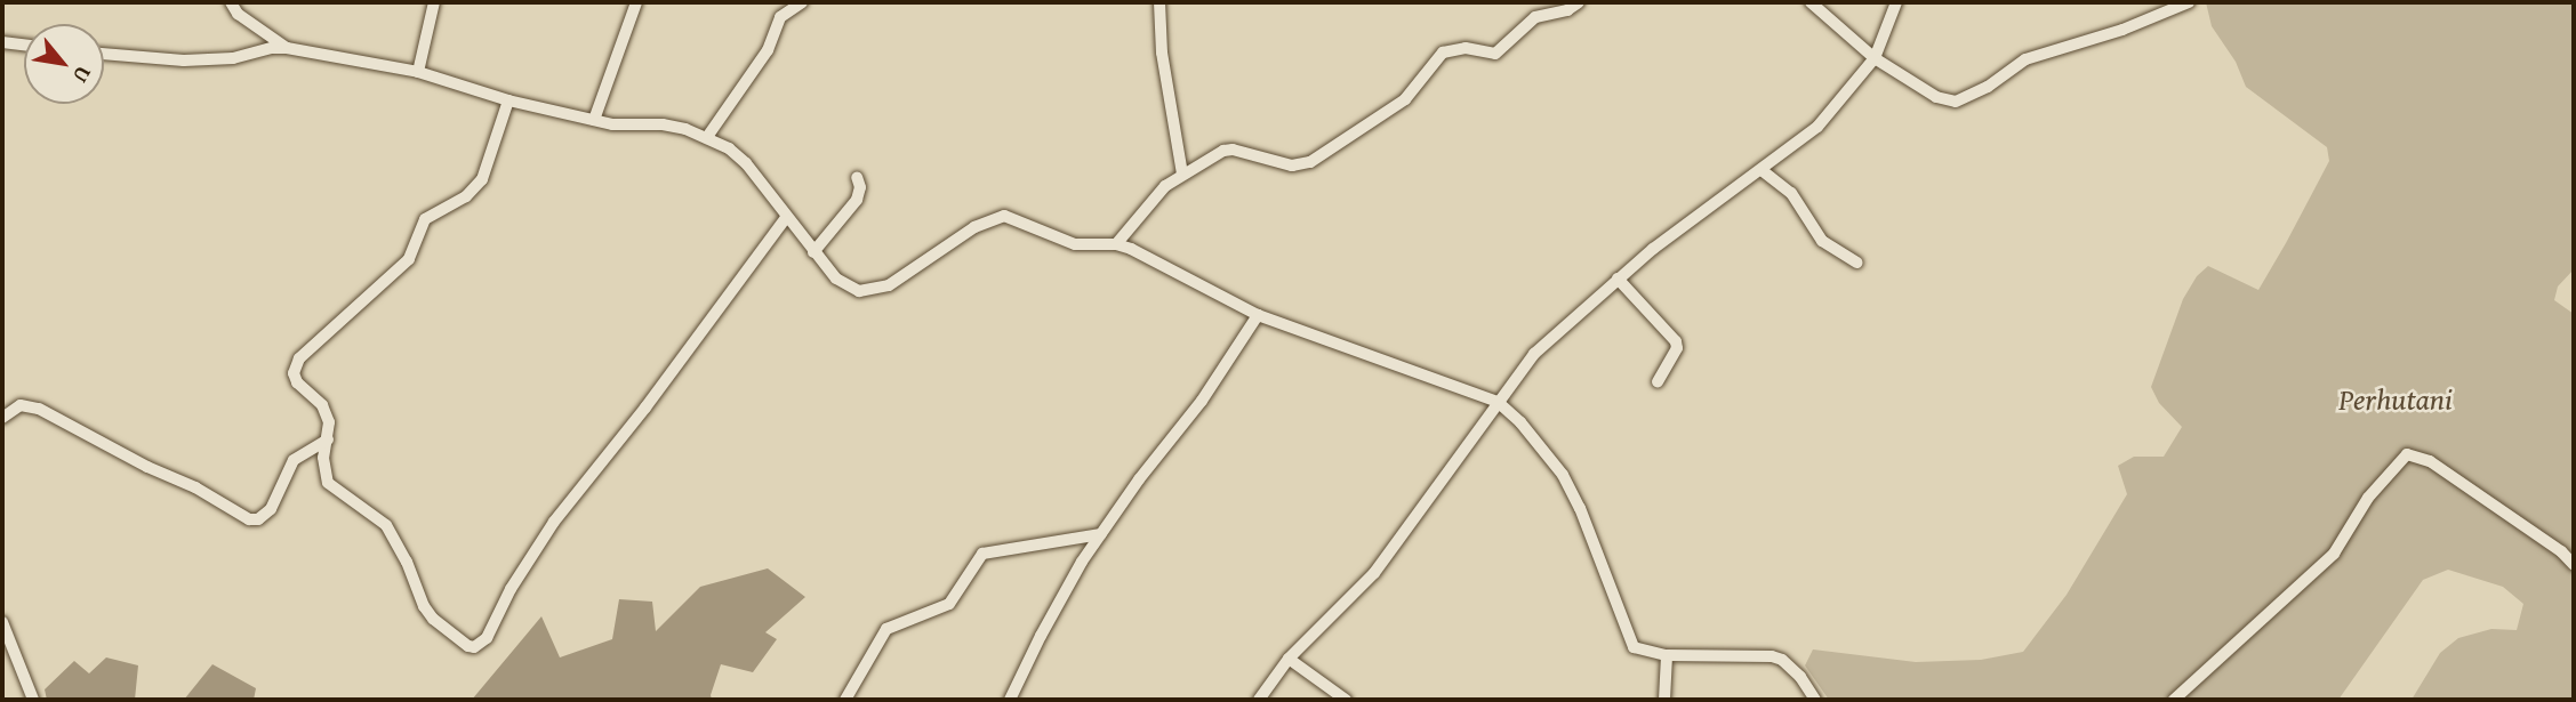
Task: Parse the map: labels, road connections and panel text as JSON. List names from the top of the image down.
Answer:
{
  "parks": ["Perhutani"],
  "north": "bottom right"
}
